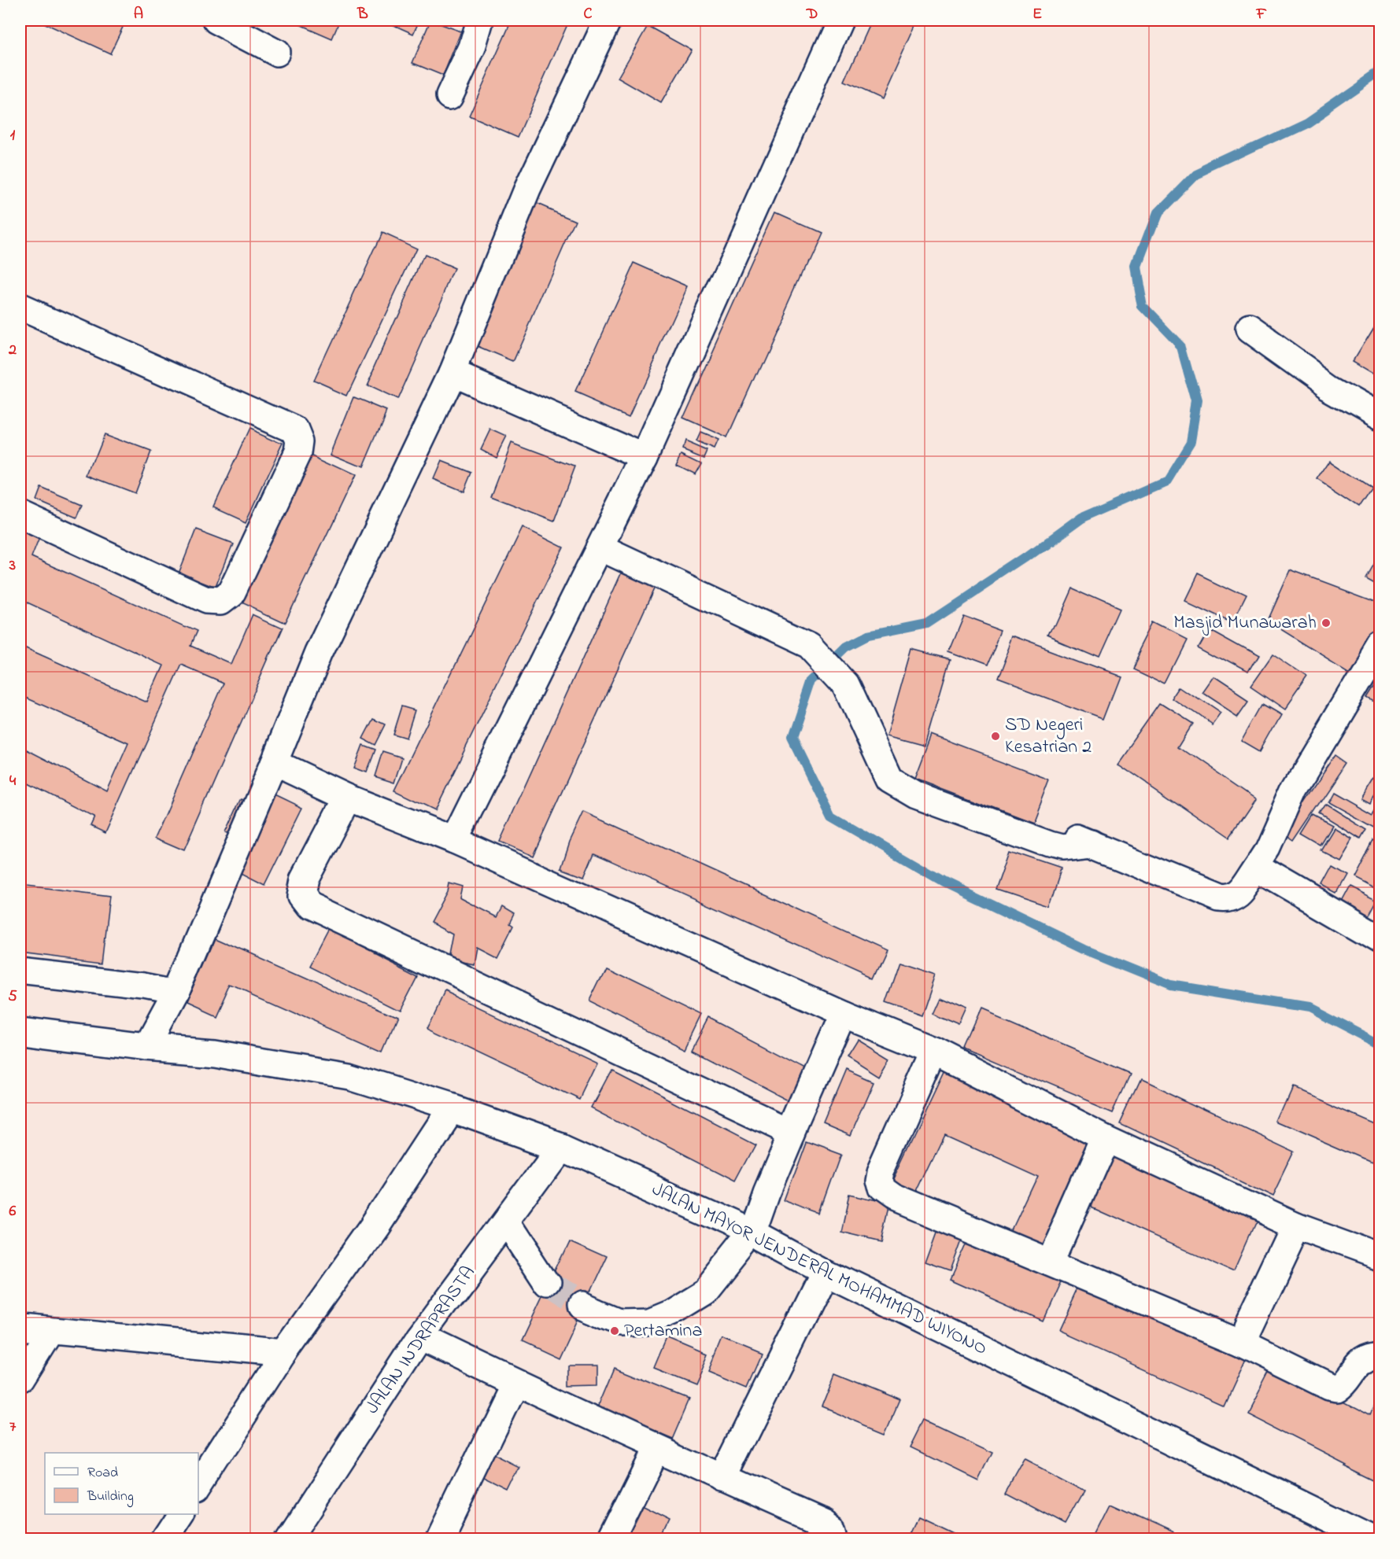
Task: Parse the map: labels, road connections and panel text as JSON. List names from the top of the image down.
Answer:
{
  "streets": {
    "street": ["JALAN MAYOR JENDERAL MOHAMMAD WIYONO", "JALAN INDRAPRASTA"]
  },
  "crossings": [
    ["JALAN MAYOR JENDERAL MOHAMMAD WIYONO", "JALAN INDRAPRASTA"]
  ],
  "places": ["Masjid Munawarah", "SD Negeri Kesatrian 2", "Pertamina"],
  "legend": ["Road", "Building"],
  "grid": {
    "columns": [
      "A",
      "B",
      "C",
      "D",
      "E",
      "F"
    ],
    "rows": [
      "1",
      "2",
      "3",
      "4",
      "5",
      "6",
      "7"
    ]
  }
}
